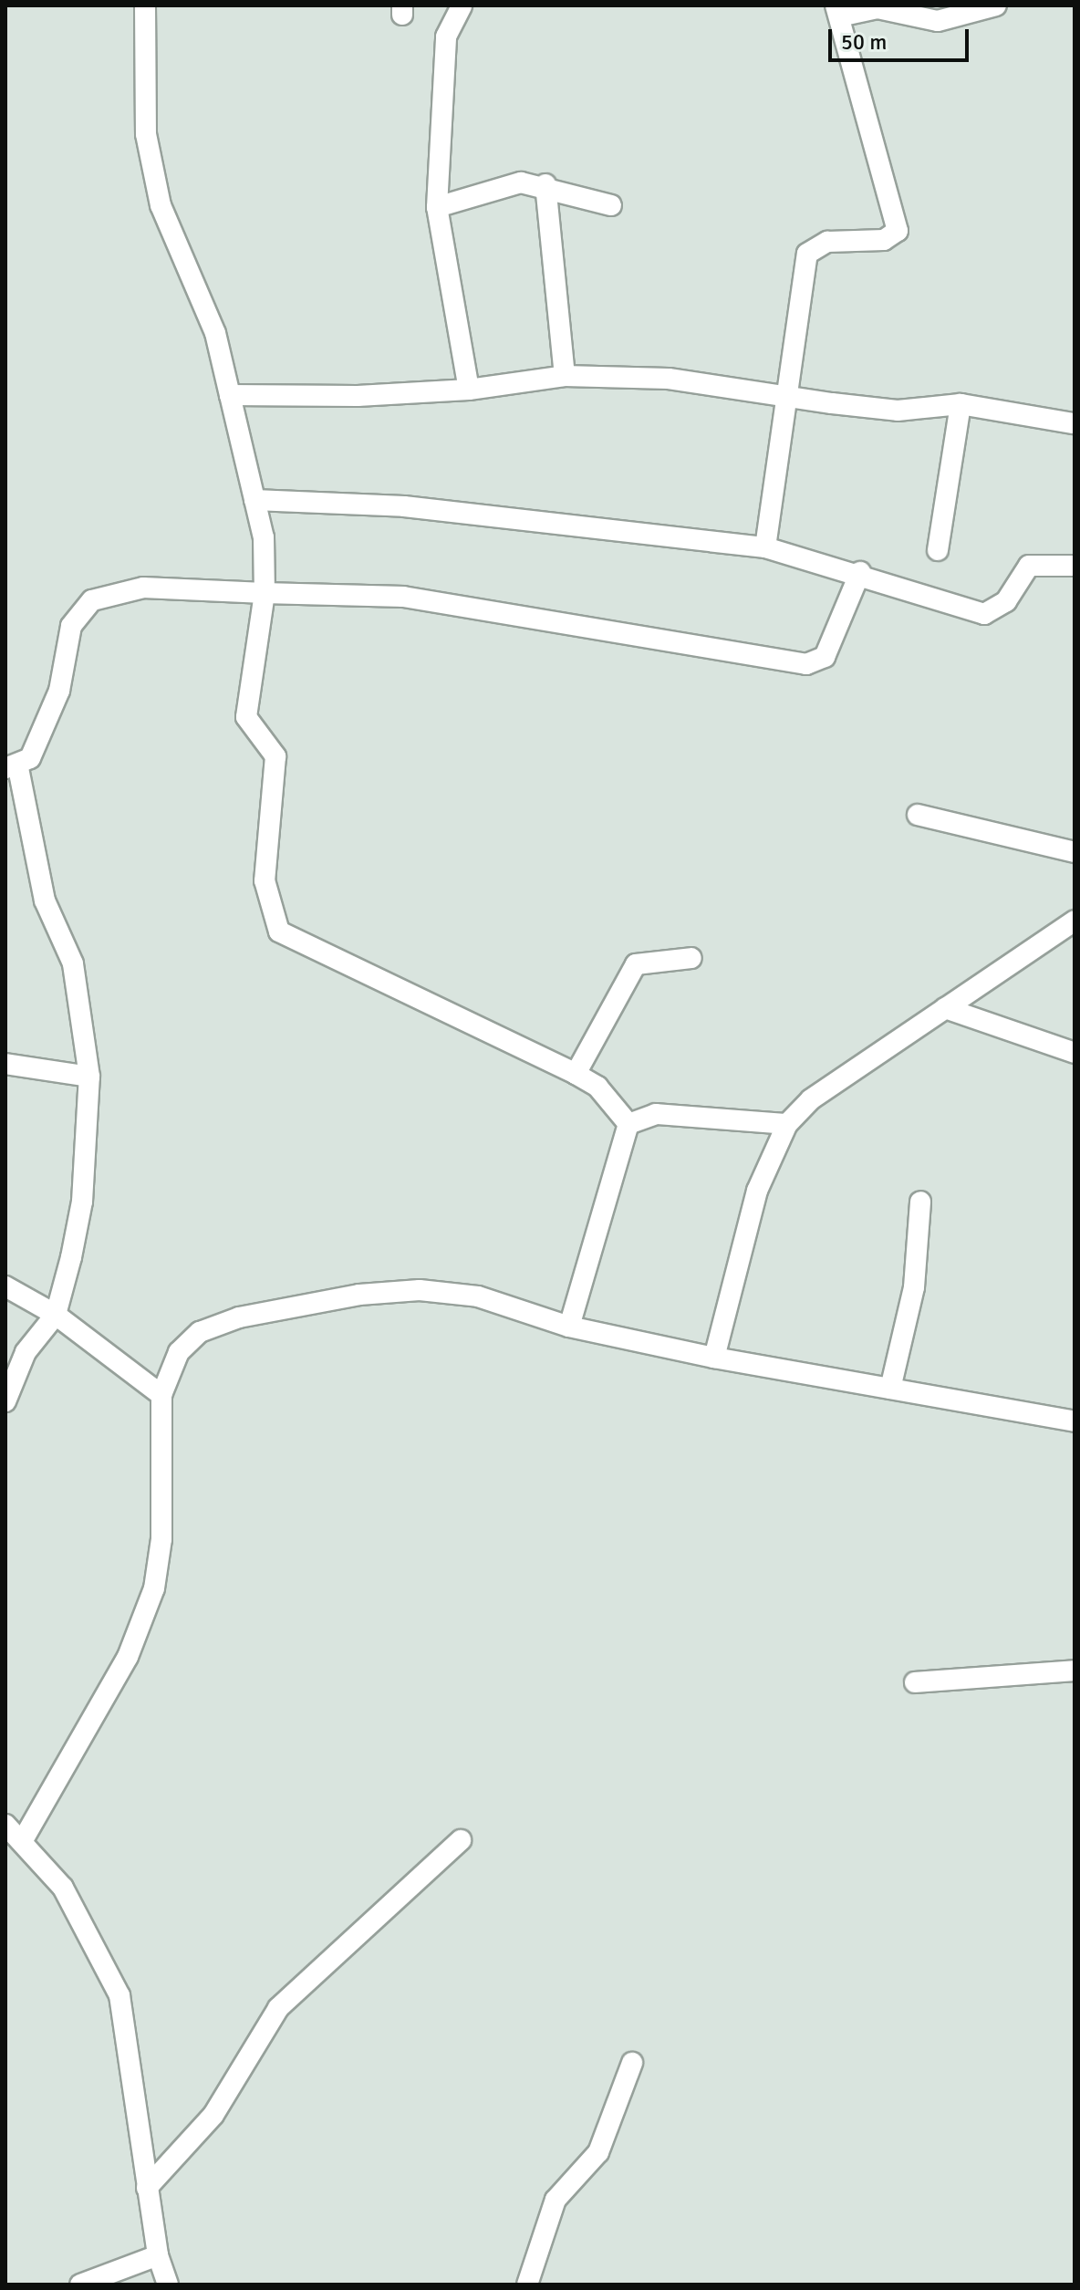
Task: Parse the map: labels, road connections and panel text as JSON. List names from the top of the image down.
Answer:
{
  "scale_bar": "50 m"
}
